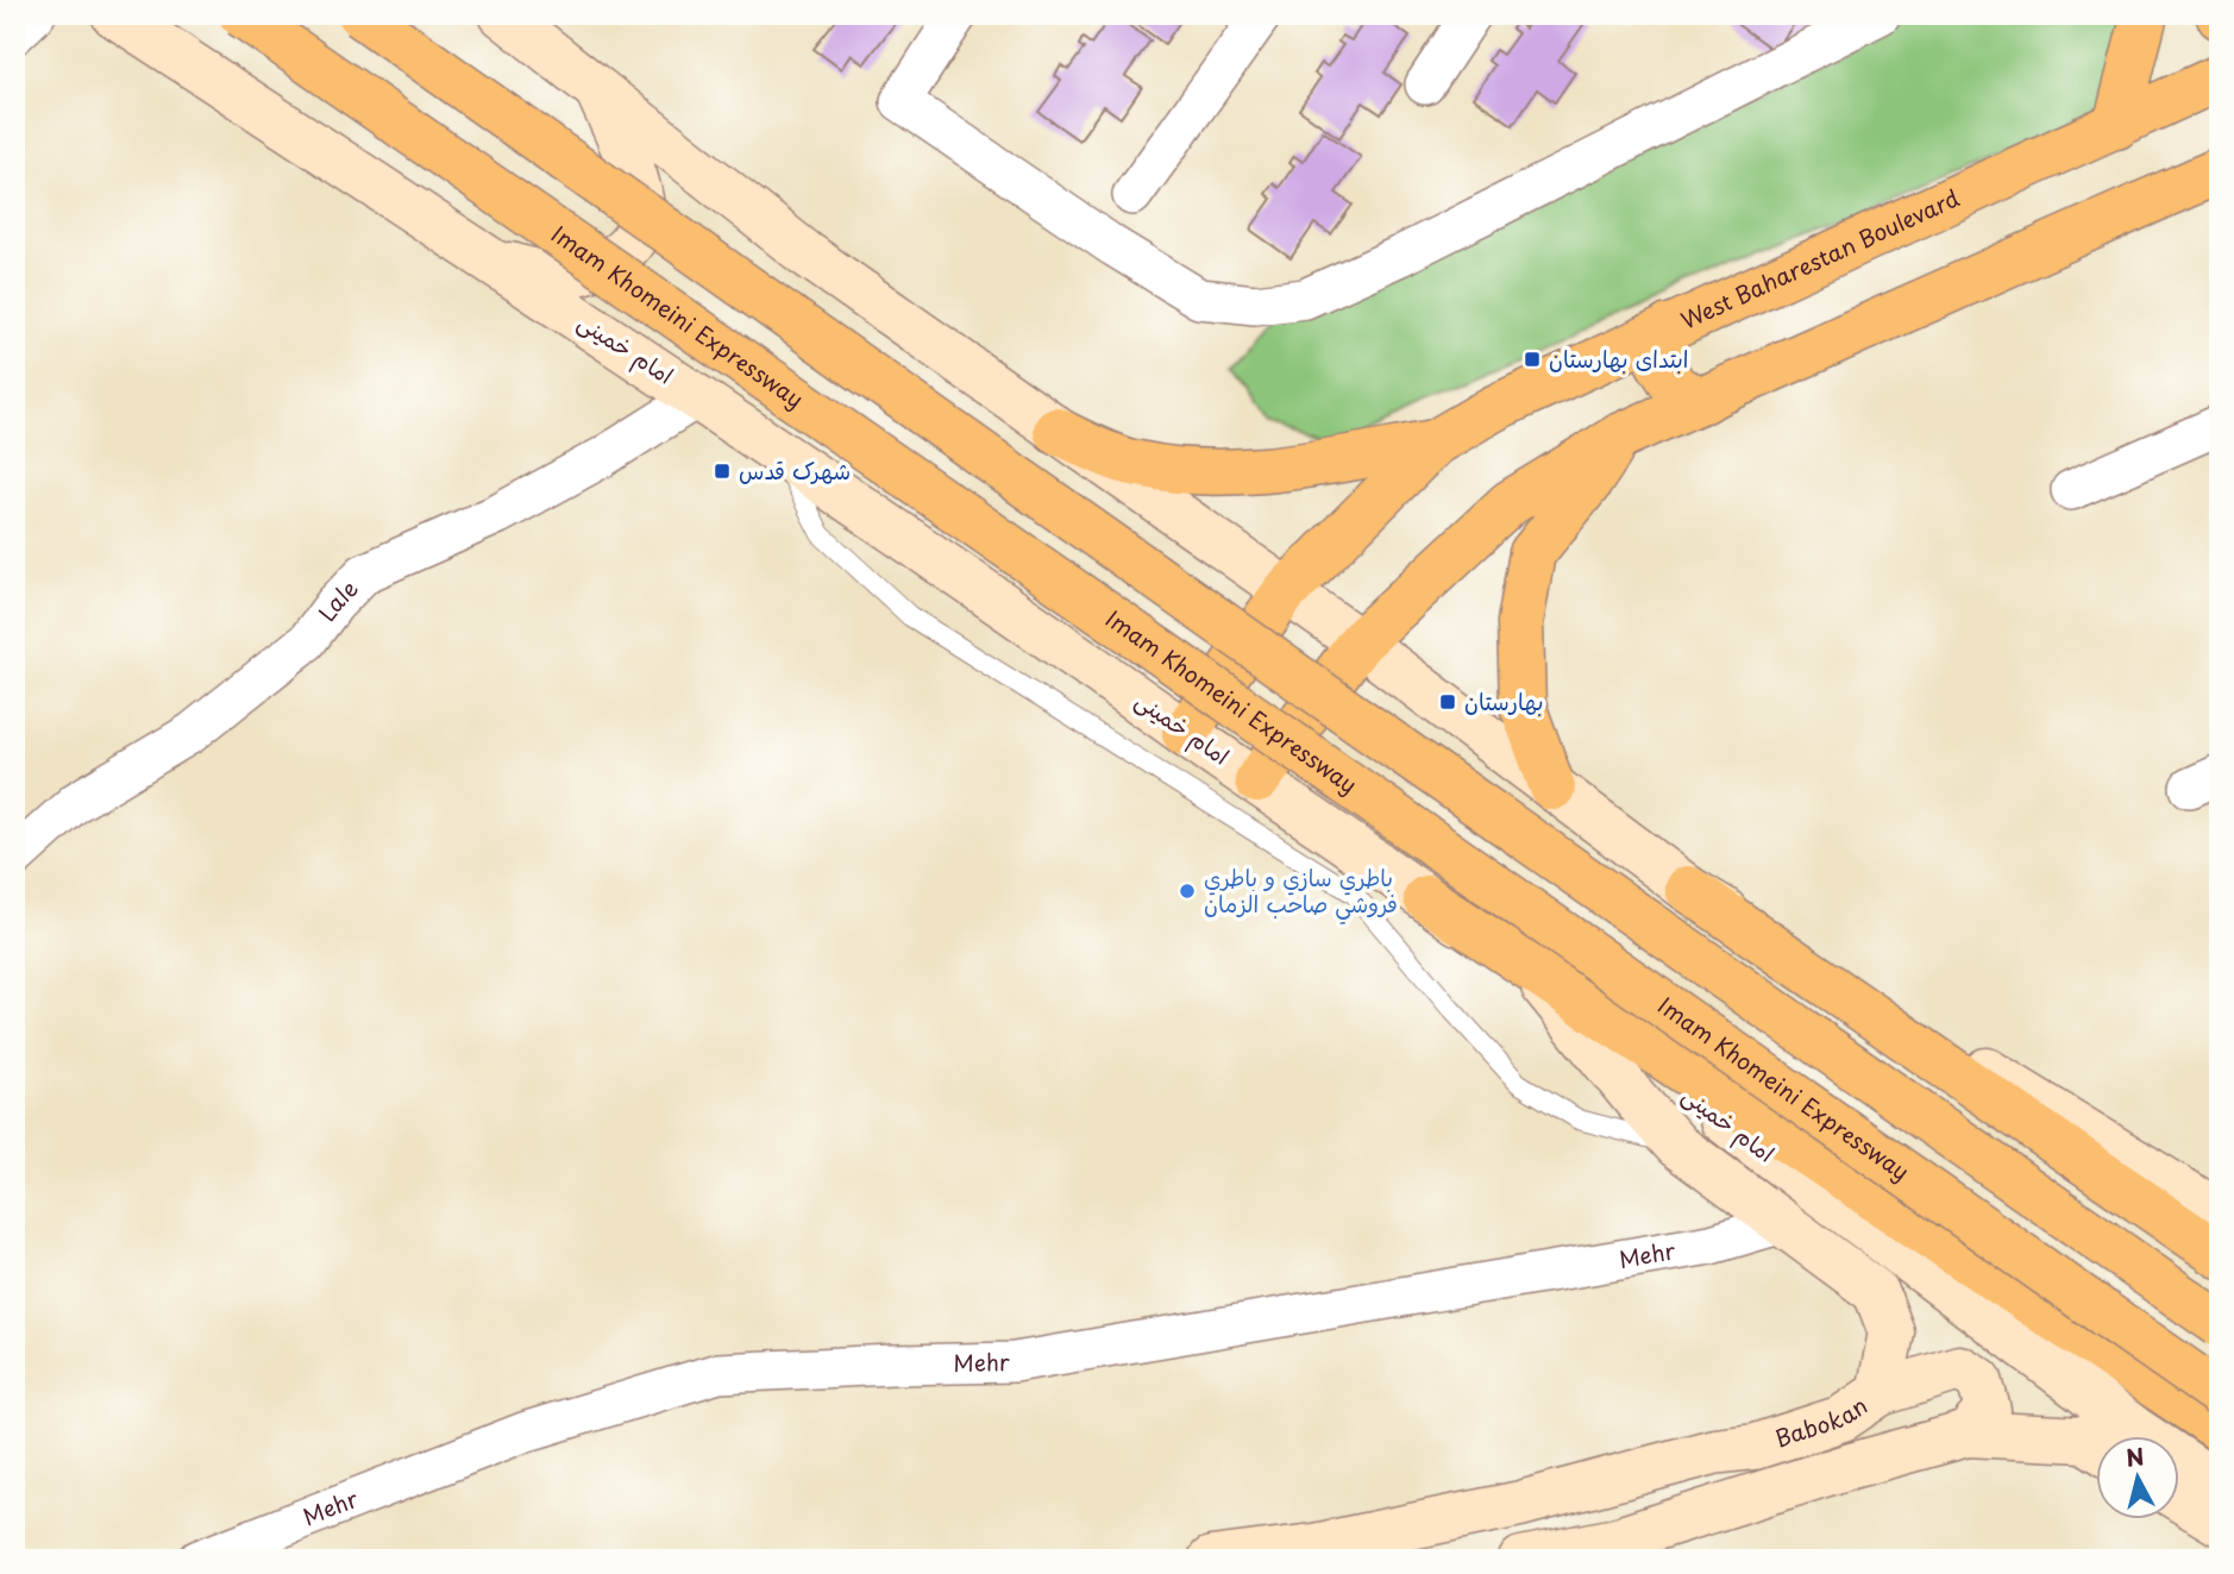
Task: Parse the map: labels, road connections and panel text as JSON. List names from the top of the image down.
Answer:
{
  "streets": {
    "main road": [
      "West Baharestan Boulevard",
      "Imam Khomeini Expressway",
      "امام خمینی",
      "Babokan"
    ],
    "street": ["Lale", "Mehr"]
  },
  "crossings": [
    ["West Baharestan Boulevard", "امام خمینی"],
    ["امام خمینی", "Lale"],
    ["امام خمینی", "Babokan"],
    ["Mehr", "Babokan"]
  ],
  "places": {
    "transit": ["ابتدای بهارستان", "شهرک قدس", "بهارستان"],
    "other": ["باطري سازي و باطري فروشي صاحب الزمان"]
  },
  "north": "top"
}
